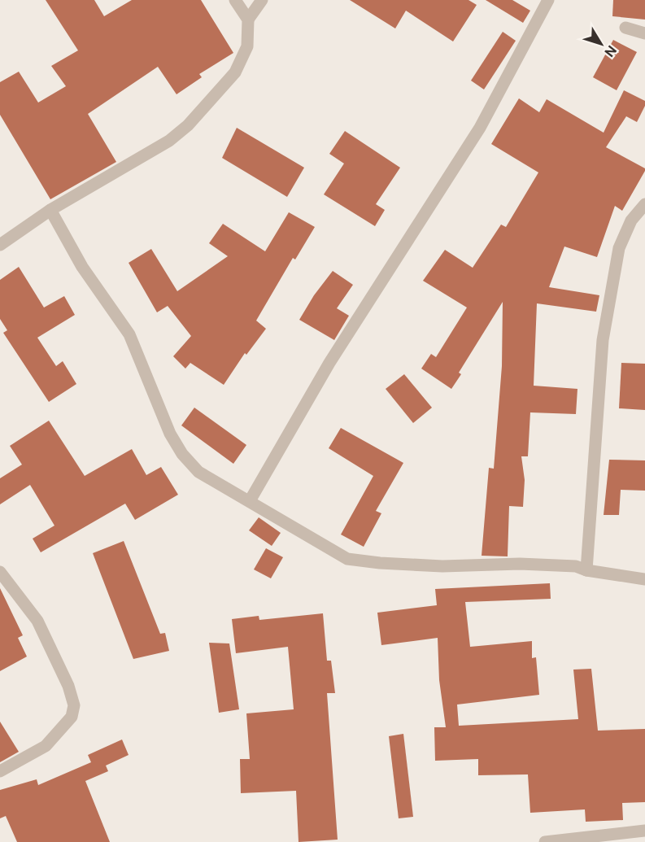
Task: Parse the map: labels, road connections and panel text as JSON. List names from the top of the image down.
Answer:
{
  "north": "bottom right"
}
